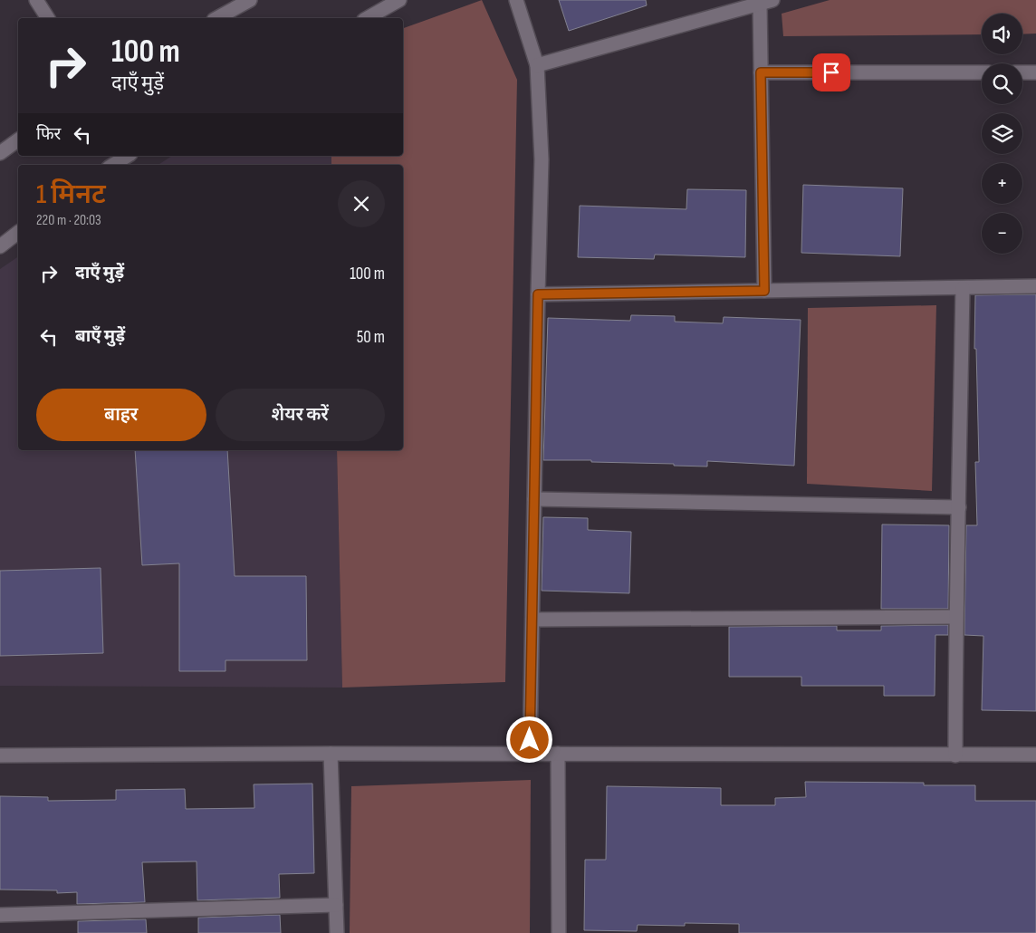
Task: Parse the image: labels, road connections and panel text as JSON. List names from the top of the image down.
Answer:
{
  "page": {
    "map_buttons": ["+", "−"],
    "turn": ["100 m", "दाएँ मुड़ें"],
    "then": "फिर",
    "heading": ["1 मिनट", "220 m · 20:03"],
    "list": [
      {
        "name": "दाएँ मुड़ें",
        "value": "100 m"
      },
      {
        "name": "बाएँ मुड़ें",
        "value": "50 m"
      }
    ],
    "buttons": ["बाहर", "शेयर करें"]
  }
}
